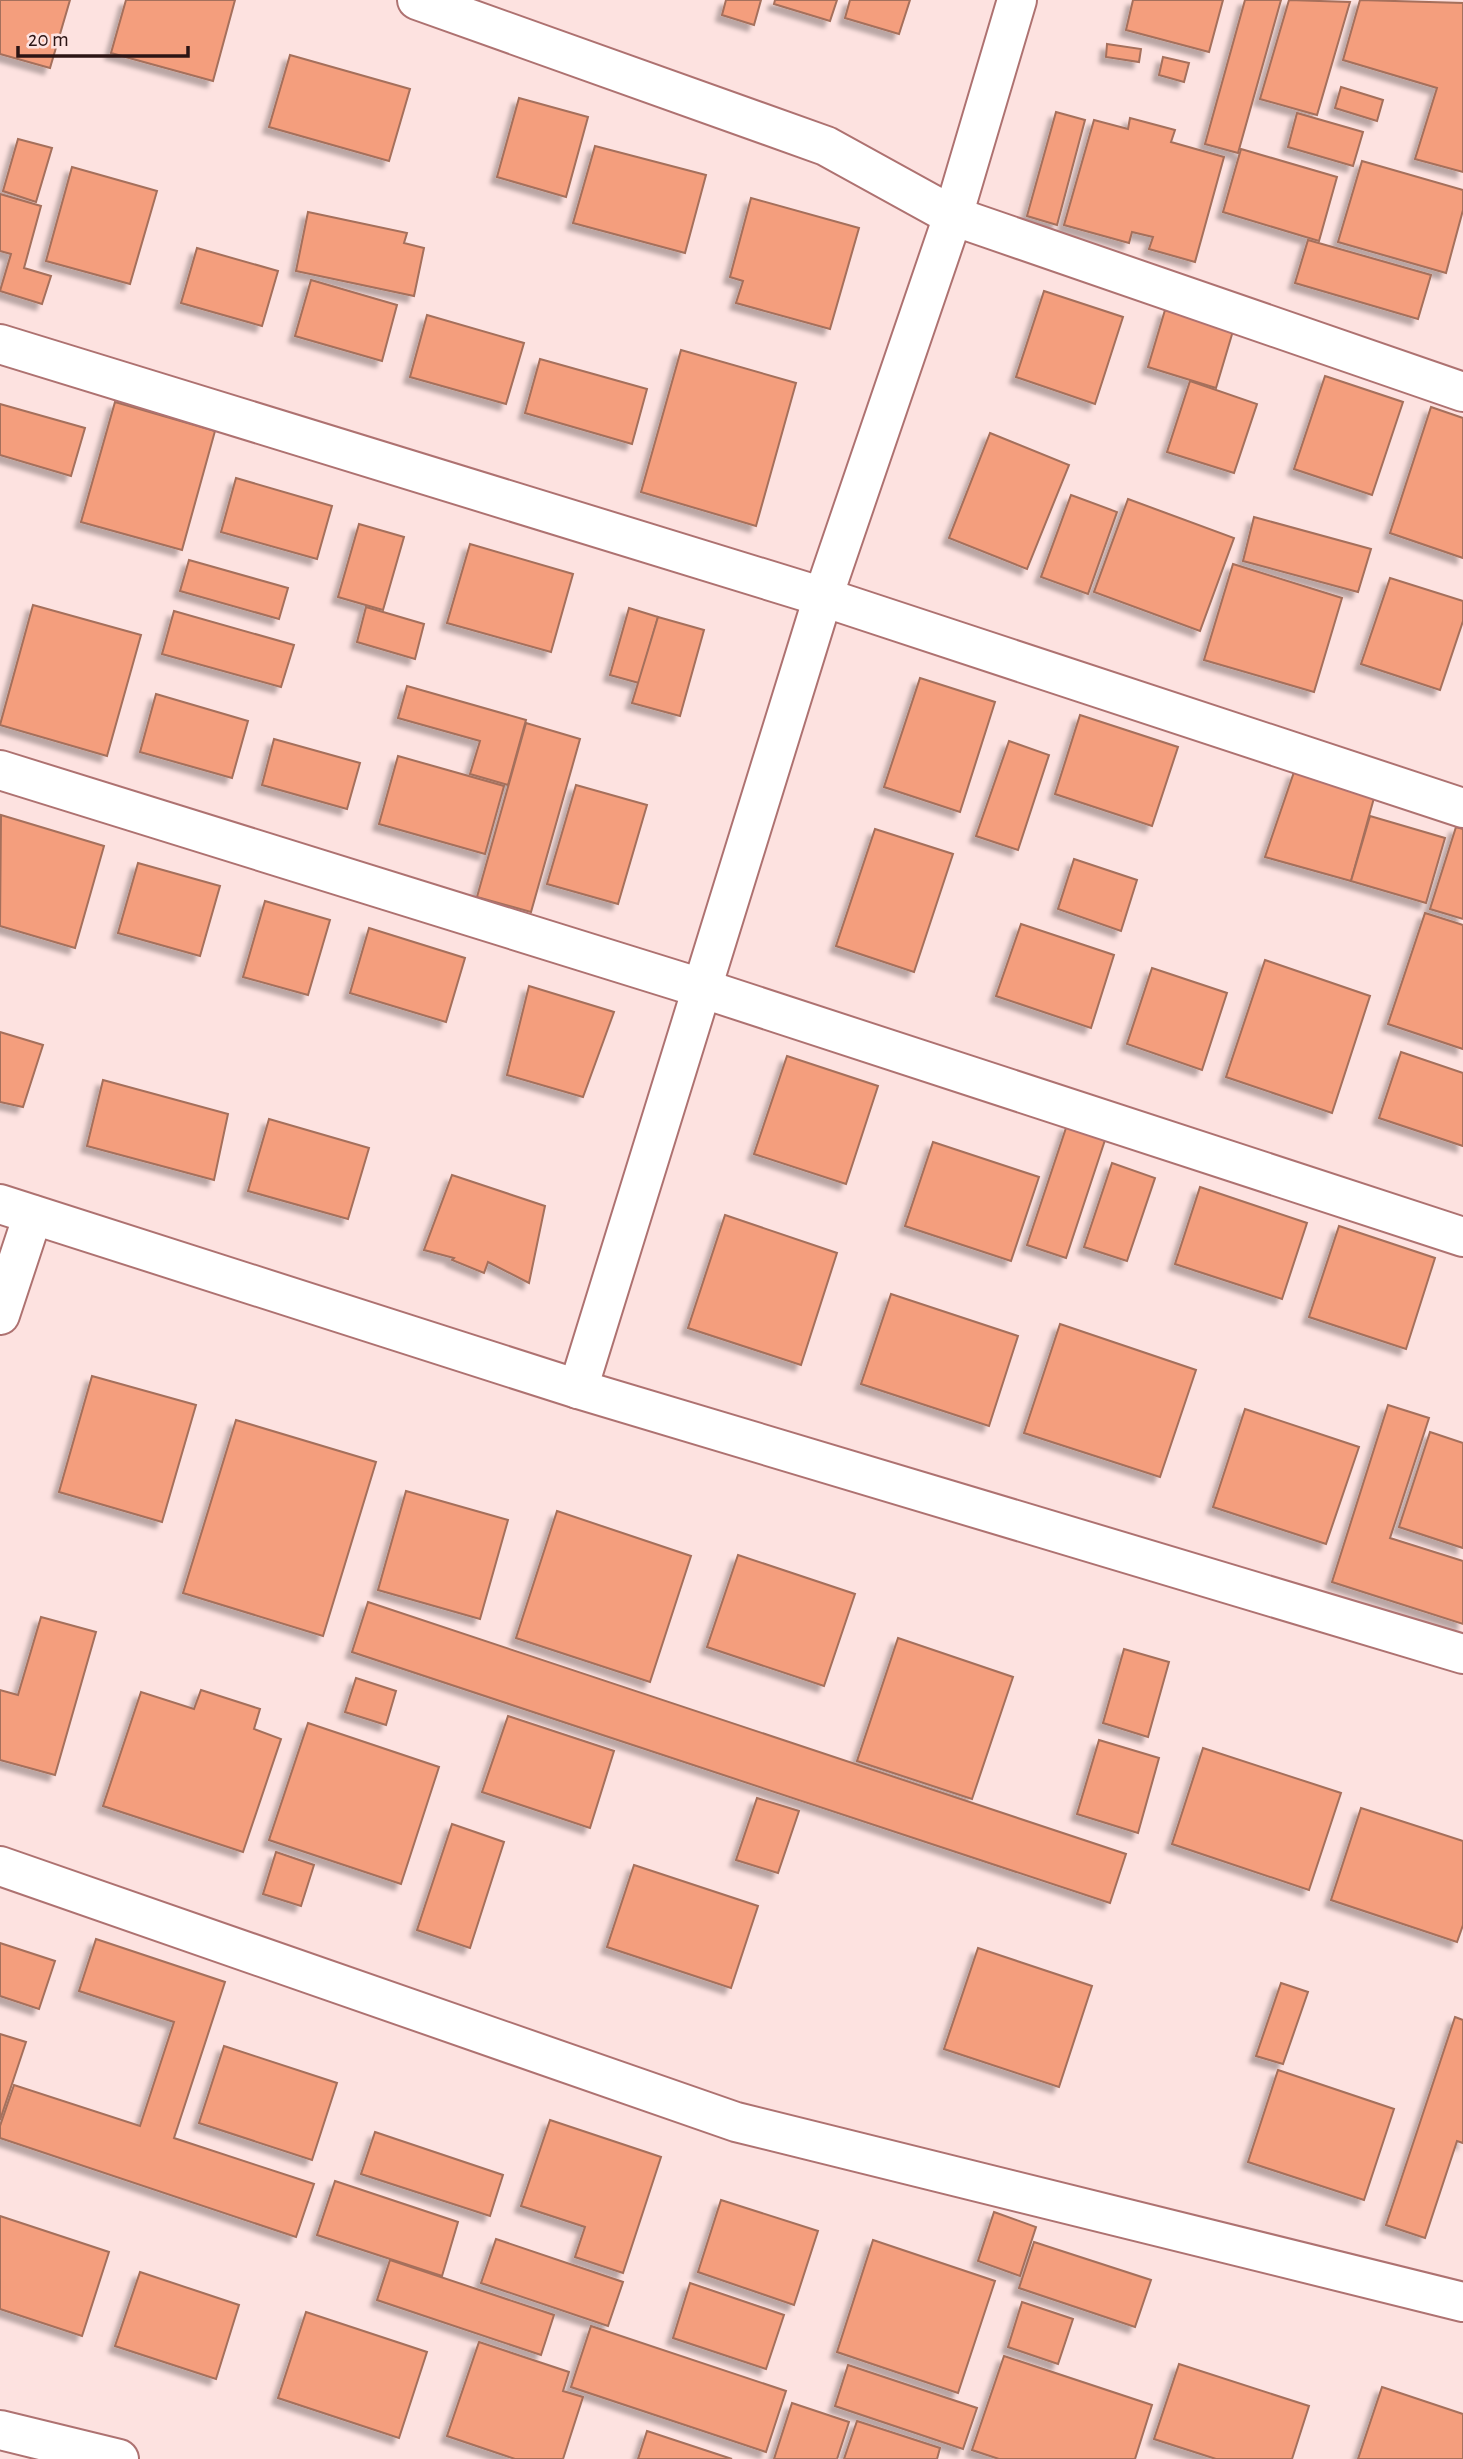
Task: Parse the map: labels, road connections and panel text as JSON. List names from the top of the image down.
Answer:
{
  "scale_bar": "20 m"
}
